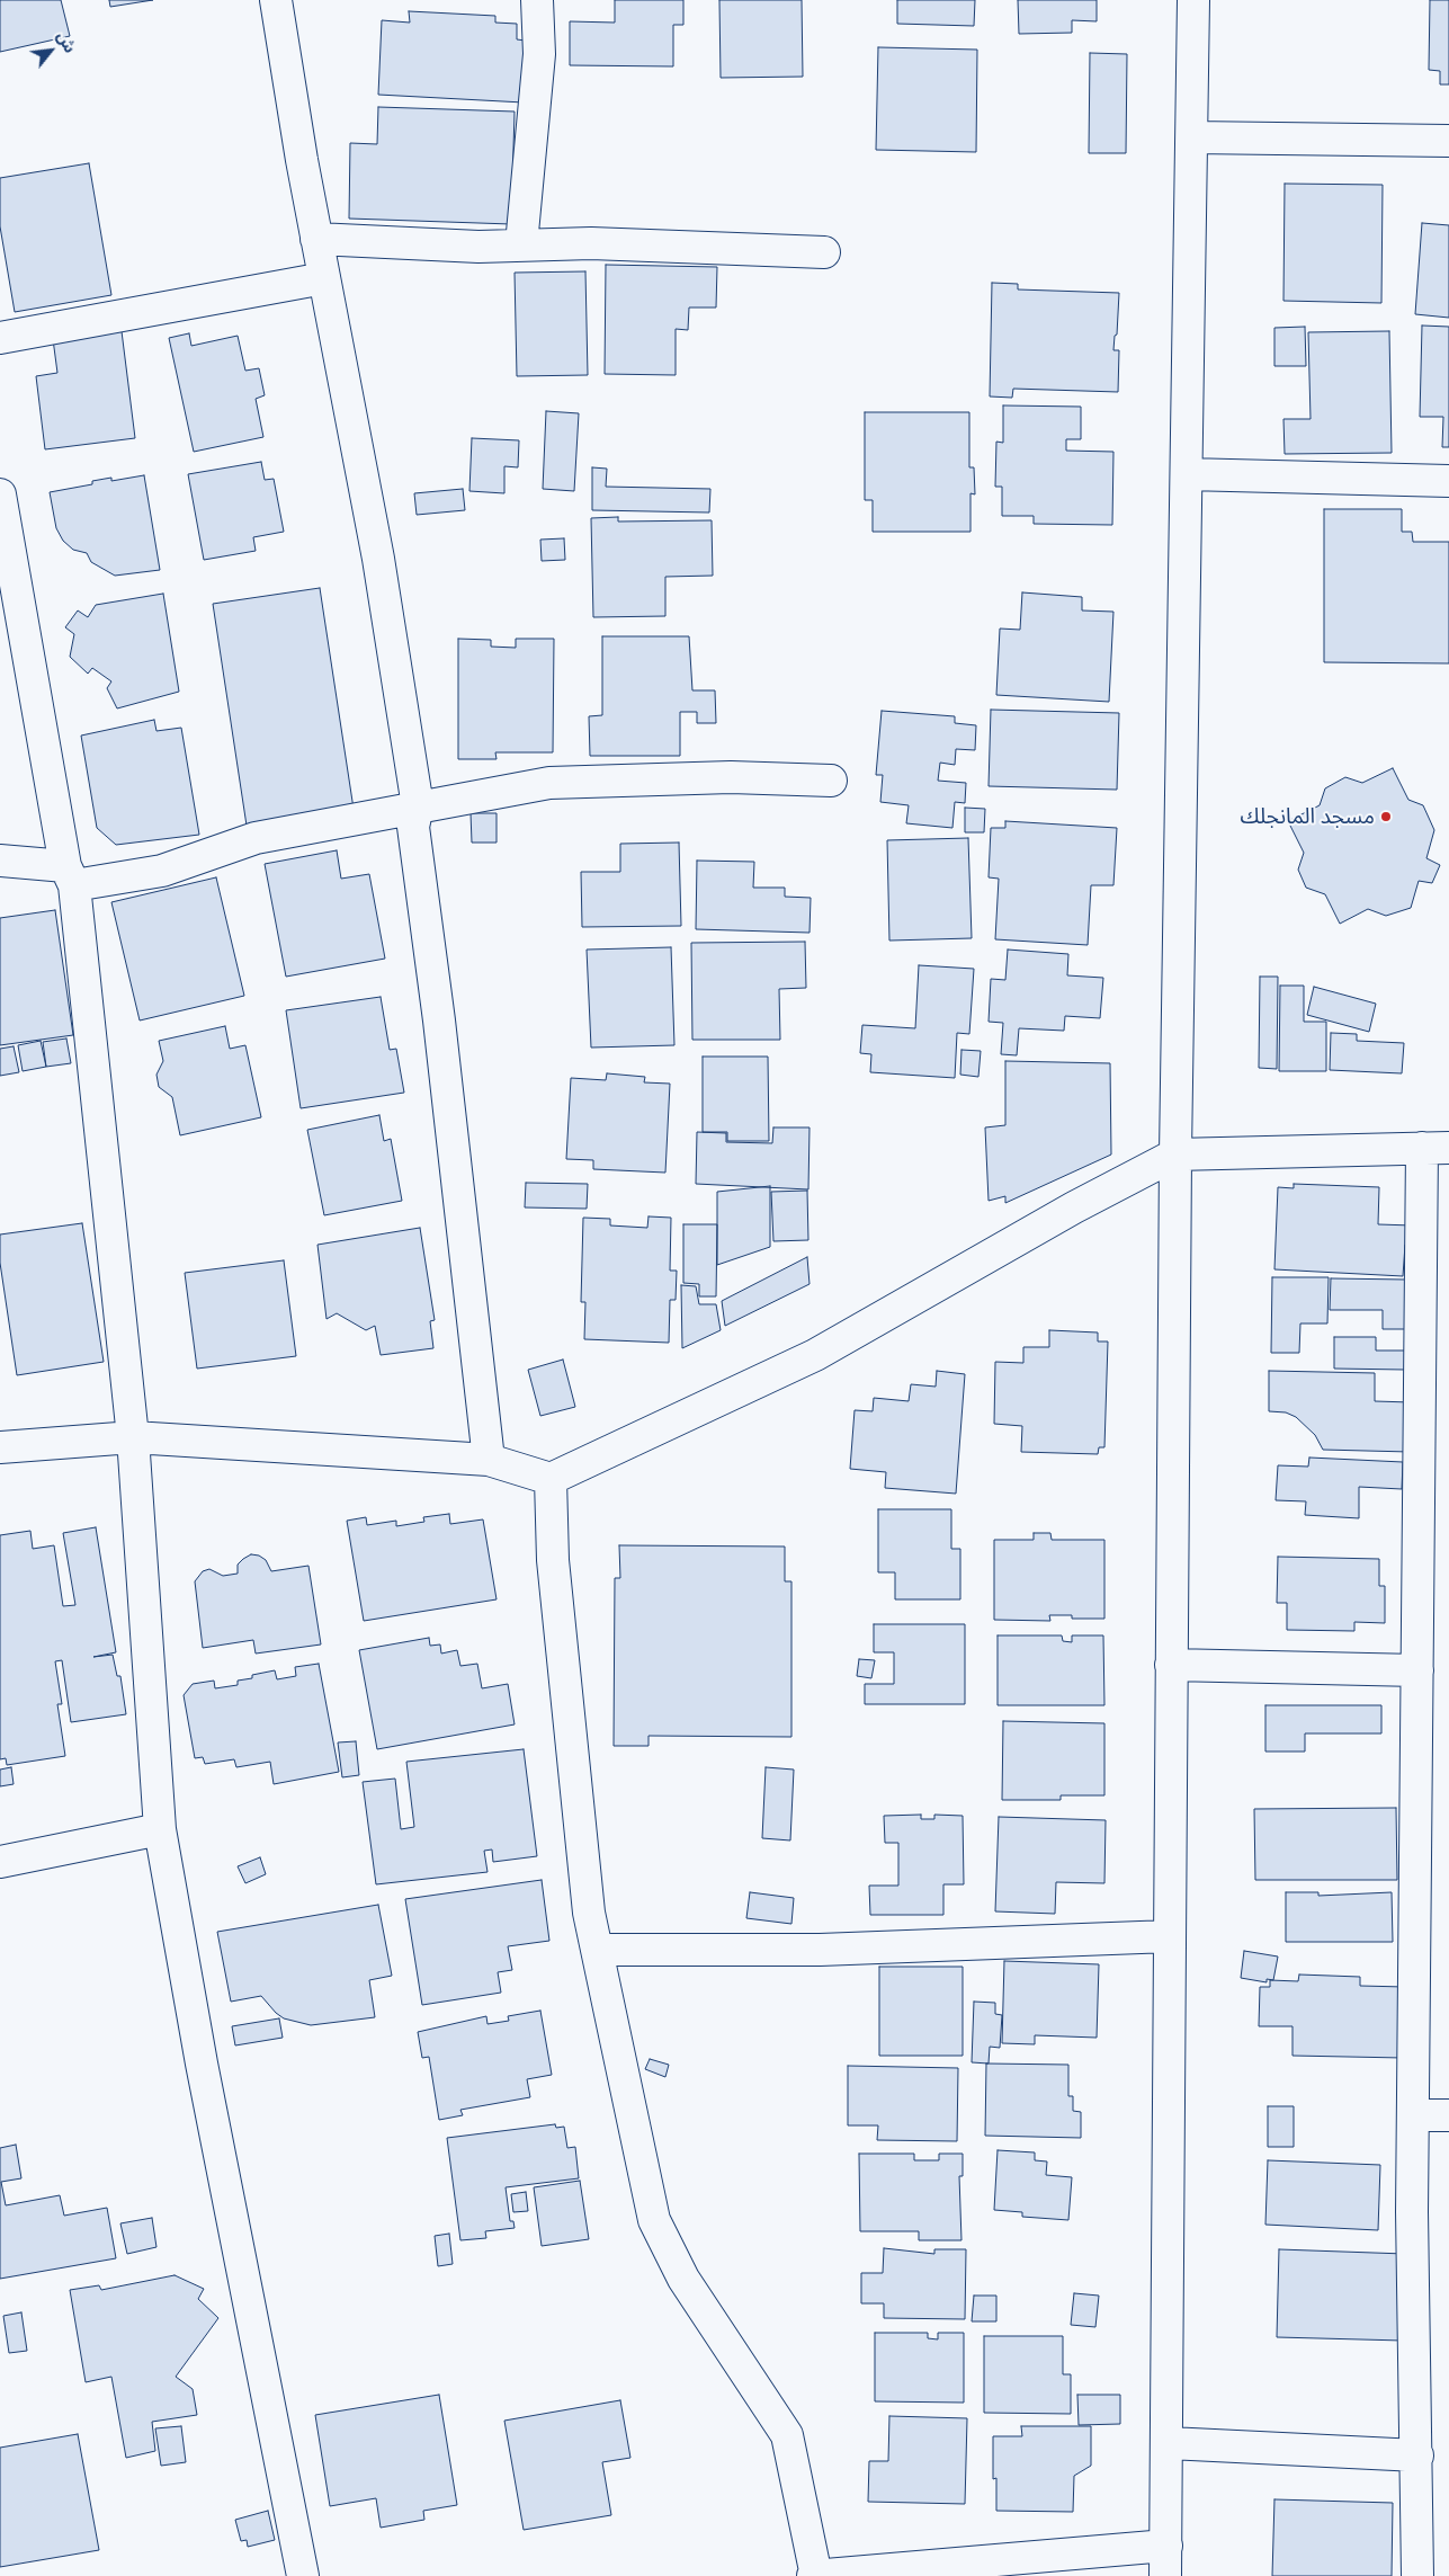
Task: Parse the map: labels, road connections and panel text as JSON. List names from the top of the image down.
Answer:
{
  "places": ["مسجد المانجلك"],
  "north": "top right"
}
